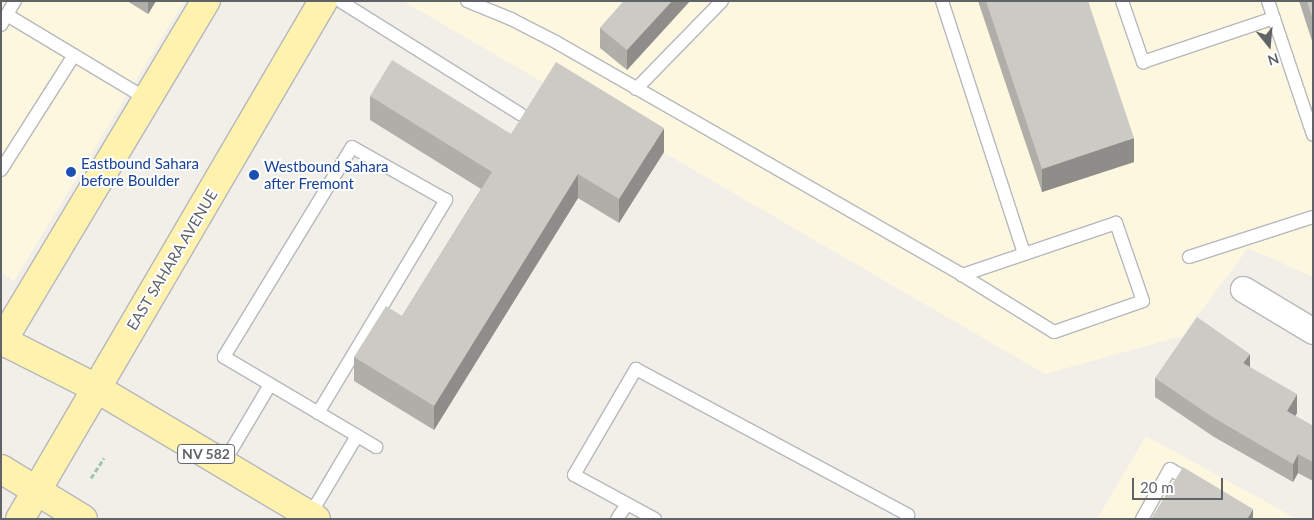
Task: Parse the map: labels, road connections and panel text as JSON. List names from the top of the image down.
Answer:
{
  "streets": {
    "main road": ["EAST SAHARA AVENUE", "NV 582"]
  },
  "crossings": [
    ["EAST SAHARA AVENUE", "NV 582"]
  ],
  "places": ["Eastbound Sahara before Boulder", "Westbound Sahara after Fremont"],
  "scale_bar": "20 m",
  "north": "bottom"
}
